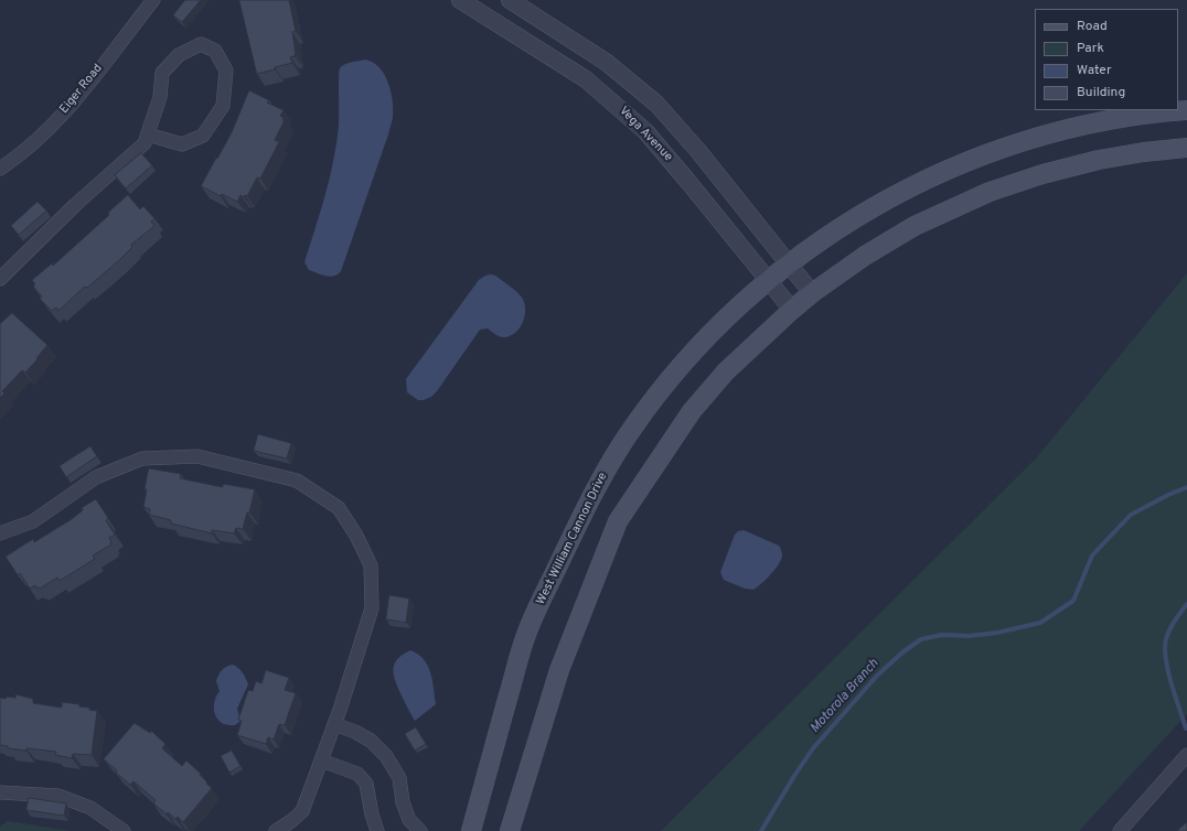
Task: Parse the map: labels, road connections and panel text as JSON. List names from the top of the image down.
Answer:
{
  "streets": {
    "main road": ["West William Cannon Drive"],
    "street": ["Eiger Road", "Vega Avenue"]
  },
  "crossings": [
    ["Vega Avenue", "West William Cannon Drive"]
  ],
  "water": ["Motorola Branch"],
  "legend": [
    "Road",
    "Park",
    "Water",
    "Building"
  ]
}
